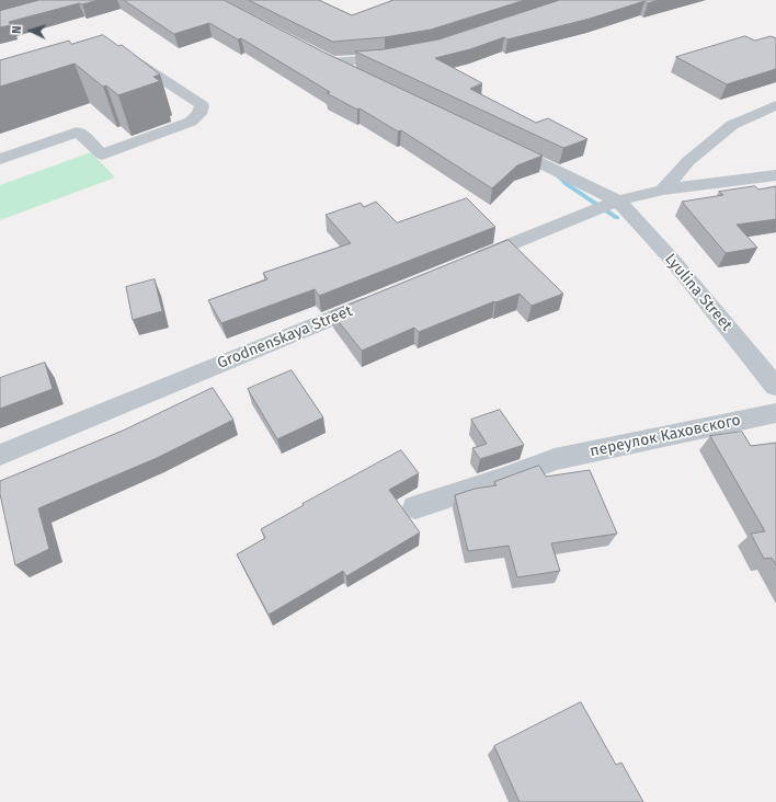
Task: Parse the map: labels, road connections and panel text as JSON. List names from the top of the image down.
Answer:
{
  "streets": {
    "street": ["Lyulina Street", "Grodnenskaya Street", "переулок Каховского"]
  },
  "north": "left"
}
